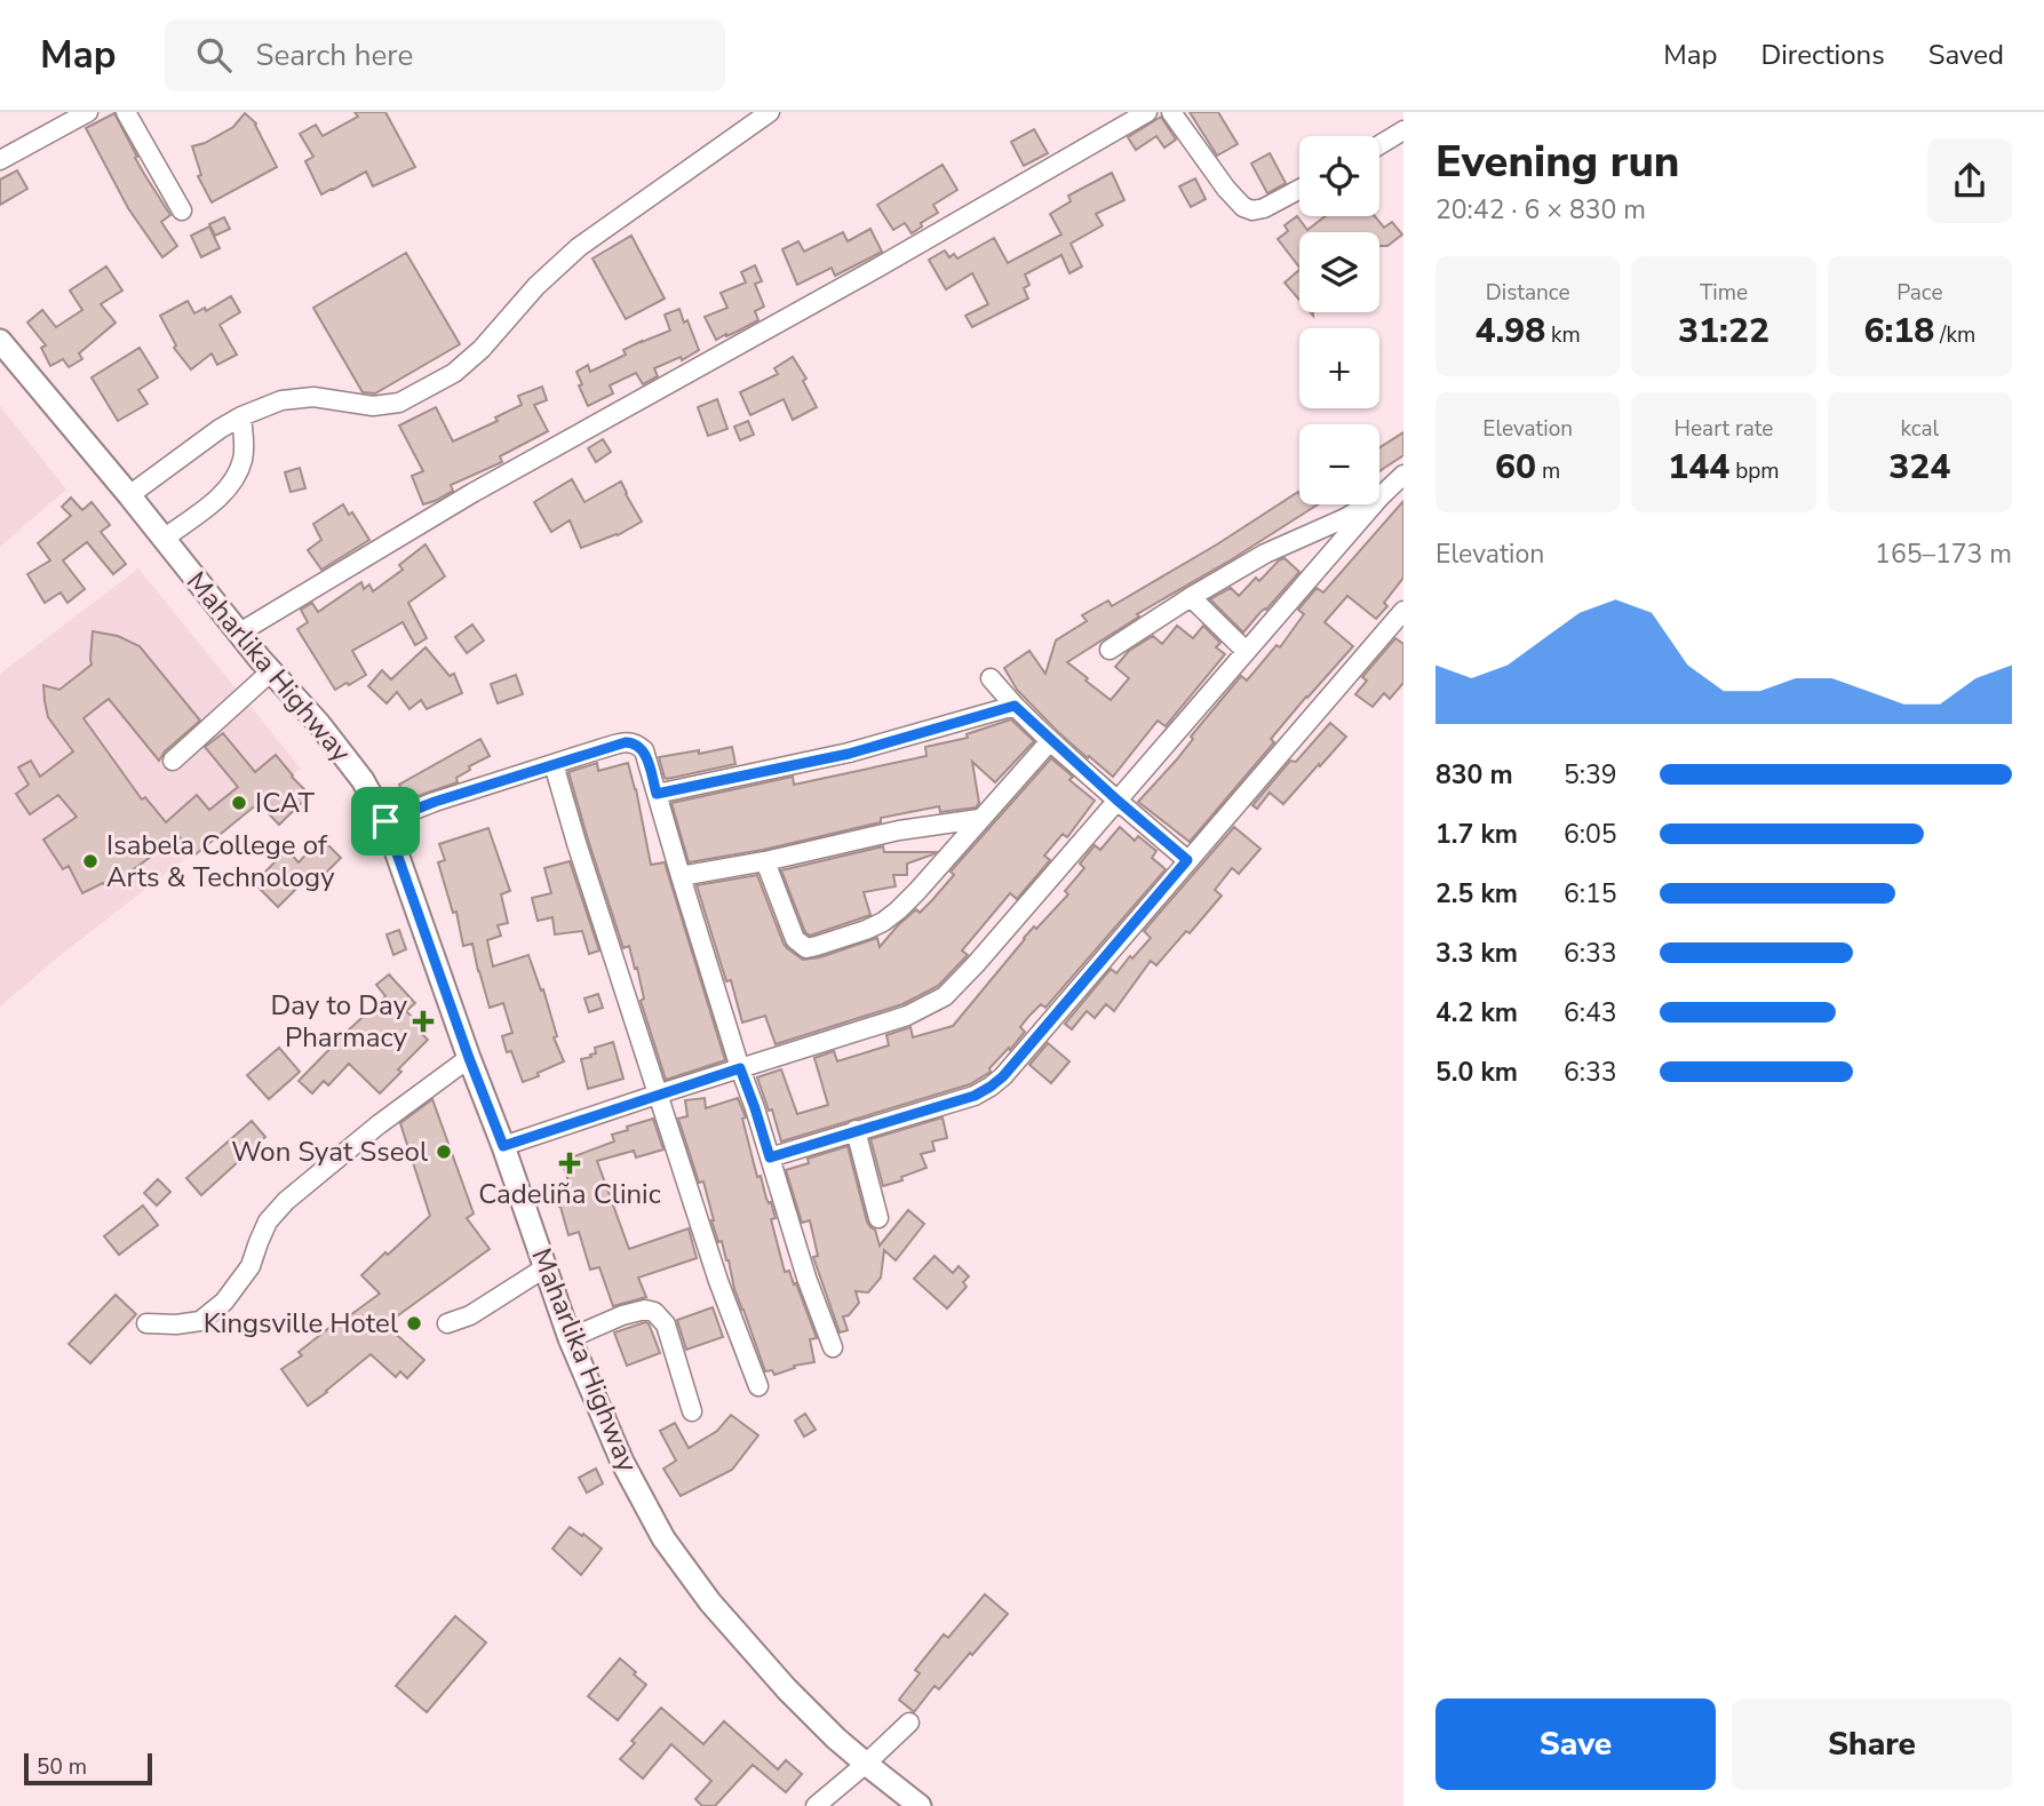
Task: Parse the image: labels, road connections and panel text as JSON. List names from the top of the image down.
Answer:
{
  "streets": {
    "main road": ["Maharlika Highway"]
  },
  "places": {
    "other": [
      "ICAT",
      "Isabela College of Arts & Technology",
      "Won Syat Sseol",
      "Kingsville Hotel"
    ],
    "health": ["Day to Day Pharmacy", "Cadeliña Clinic"]
  },
  "scale_bar": "50 m",
  "page": {
    "header": "Map",
    "search": "Search here",
    "nav": ["Map", "Directions", "Saved"],
    "heading": ["Evening run", "20:42 · 6 × 830 m"],
    "map_buttons": ["+", "−"],
    "stats": [
      ["Distance", "4.98 km"],
      ["Time", "31:22"],
      ["Pace", "6:18 /km"],
      ["Elevation", "60 m"],
      ["Heart rate", "144 bpm"],
      ["kcal", "324"]
    ],
    "chart": ["Elevation", "165–173 m"],
    "list": [
      {
        "name": "830 m",
        "note": "5:39"
      },
      {
        "name": "1.7 km",
        "note": "6:05"
      },
      {
        "name": "2.5 km",
        "note": "6:15"
      },
      {
        "name": "3.3 km",
        "note": "6:33"
      },
      {
        "name": "4.2 km",
        "note": "6:43"
      },
      {
        "name": "5.0 km",
        "note": "6:33"
      }
    ],
    "buttons": ["Save", "Share"],
    "scale": "50 m"
  }
}
